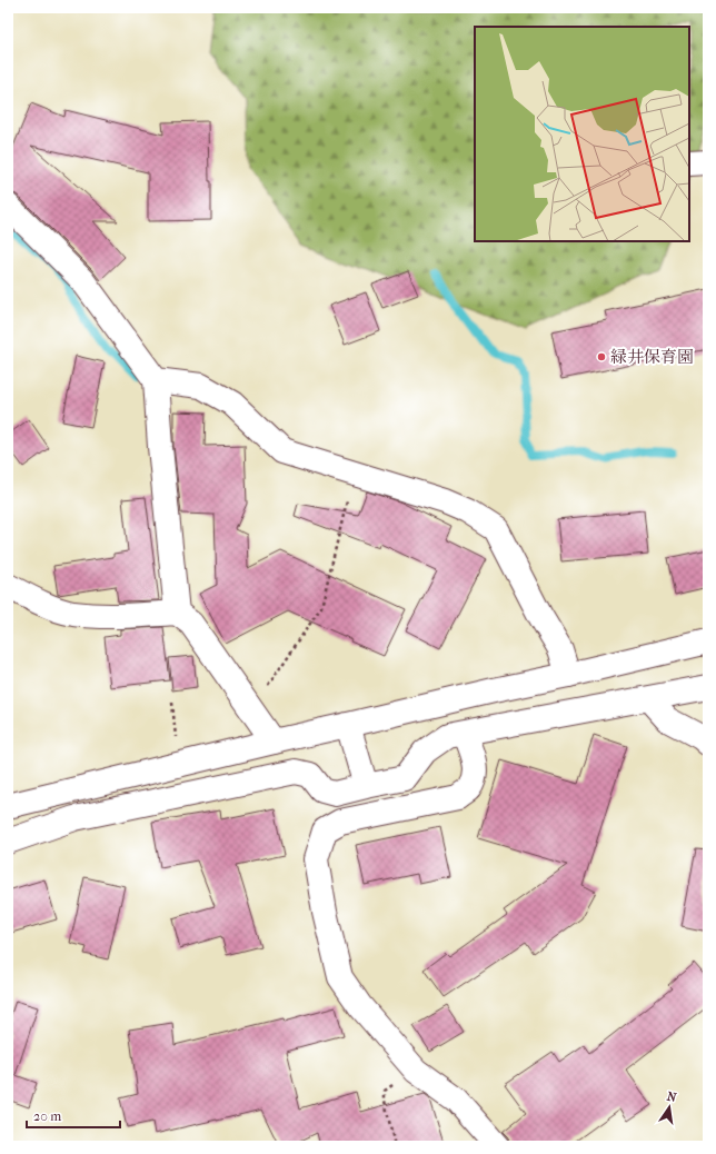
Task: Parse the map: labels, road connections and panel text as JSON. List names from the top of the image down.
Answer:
{
  "places": ["緑井保育園"],
  "scale_bar": "20 m",
  "north": "top"
}
